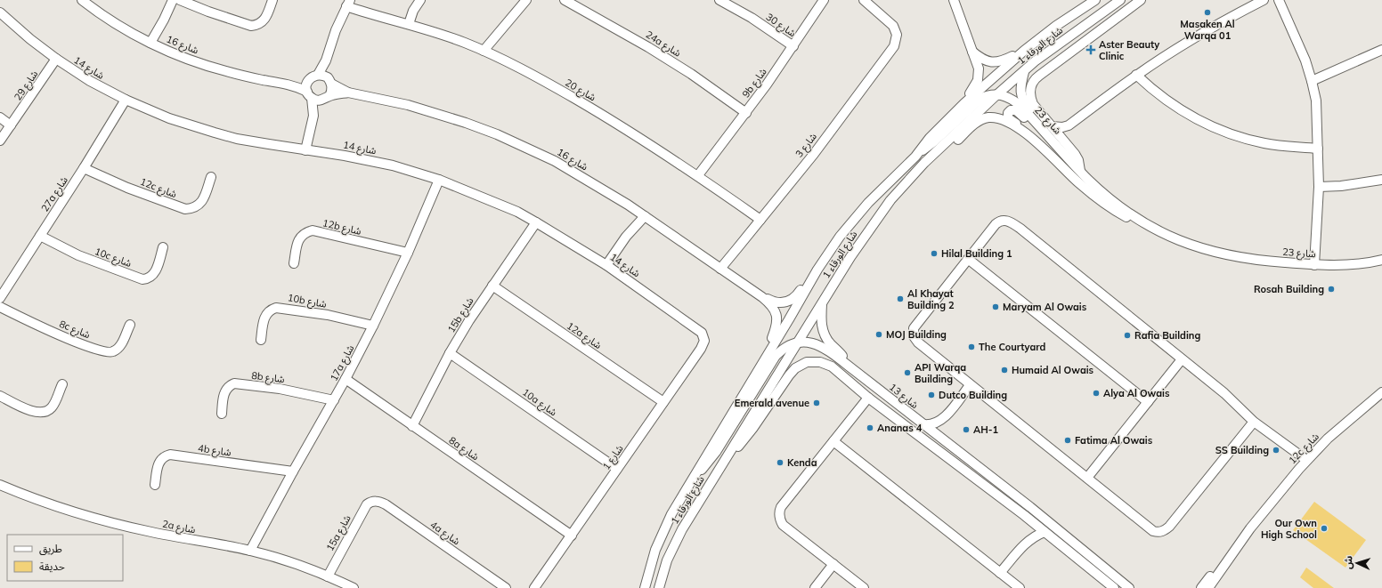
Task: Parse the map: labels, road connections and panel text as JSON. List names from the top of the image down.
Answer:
{
  "streets": {
    "street": [
      "شارع 30",
      "24a شارع",
      "شارع 16",
      "شارع الورقاء 1",
      "شارع 14",
      "9b شارع",
      "شارع 29",
      "شارع 20",
      "شارع 23",
      "شارع 3",
      "12c شارع",
      "27a شارع",
      "12b شارع",
      "10c شارع",
      "10b شارع",
      "15b شارع",
      "8c شارع",
      "12a شارع",
      "17a شارع",
      "8b شارع",
      "شارع 13",
      "10a شارع",
      "8a شارع",
      "4b شارع",
      "شارع 1",
      "2a شارع",
      "15a شارع",
      "4a شارع"
    ]
  },
  "crossings": [
    ["شارع 30", "9b شارع"],
    ["24a شارع", "9b شارع"],
    ["شارع 16", "شارع الورقاء 1"],
    ["شارع 16", "شارع 3"],
    ["شارع الورقاء 1", "شارع 23"],
    ["شارع الورقاء 1", "شارع 13"],
    ["شارع 14", "شارع 29"],
    ["شارع 14", "27a شارع"],
    ["شارع 14", "15b شارع"],
    ["شارع 14", "17a شارع"],
    ["شارع 14", "شارع 1"],
    ["9b شارع", "شارع 20"],
    ["شارع 20", "شارع 3"],
    ["12c شارع", "27a شارع"],
    ["27a شارع", "10c شارع"],
    ["12b شارع", "17a شارع"],
    ["10b شارع", "17a شارع"],
    ["15b شارع", "12a شارع"],
    ["15b شارع", "10a شارع"],
    ["15b شارع", "8a شارع"],
    ["12a شارع", "شارع 1"],
    ["17a شارع", "8b شارع"],
    ["17a شارع", "8a شارع"],
    ["17a شارع", "4b شارع"],
    ["17a شارع", "2a شارع"],
    ["10a شارع", "شارع 1"],
    ["8a شارع", "شارع 1"],
    ["2a شارع", "15a شارع"],
    ["15a شارع", "4a شارع"]
  ],
  "places": {
    "other": [
      "Masaken Al Warqa 01",
      "Hilal Building 1",
      "Rosah Building",
      "Al Khayat Building 2",
      "Maryam Al Owais",
      "MOJ Building",
      "Rafia Building",
      "The Courtyard",
      "Humaid Al Owais",
      "API Warqa Building",
      "Alya Al Owais",
      "Dutco Building",
      "Emerald avenue",
      "Ananas 4",
      "AH-1",
      "Fatima Al Owais",
      "SS Building",
      "Kenda",
      "Our Own High School"
    ],
    "health": ["Aster Beauty Clinic"]
  },
  "legend": ["طريق", "حديقة"],
  "north": "left"
}
